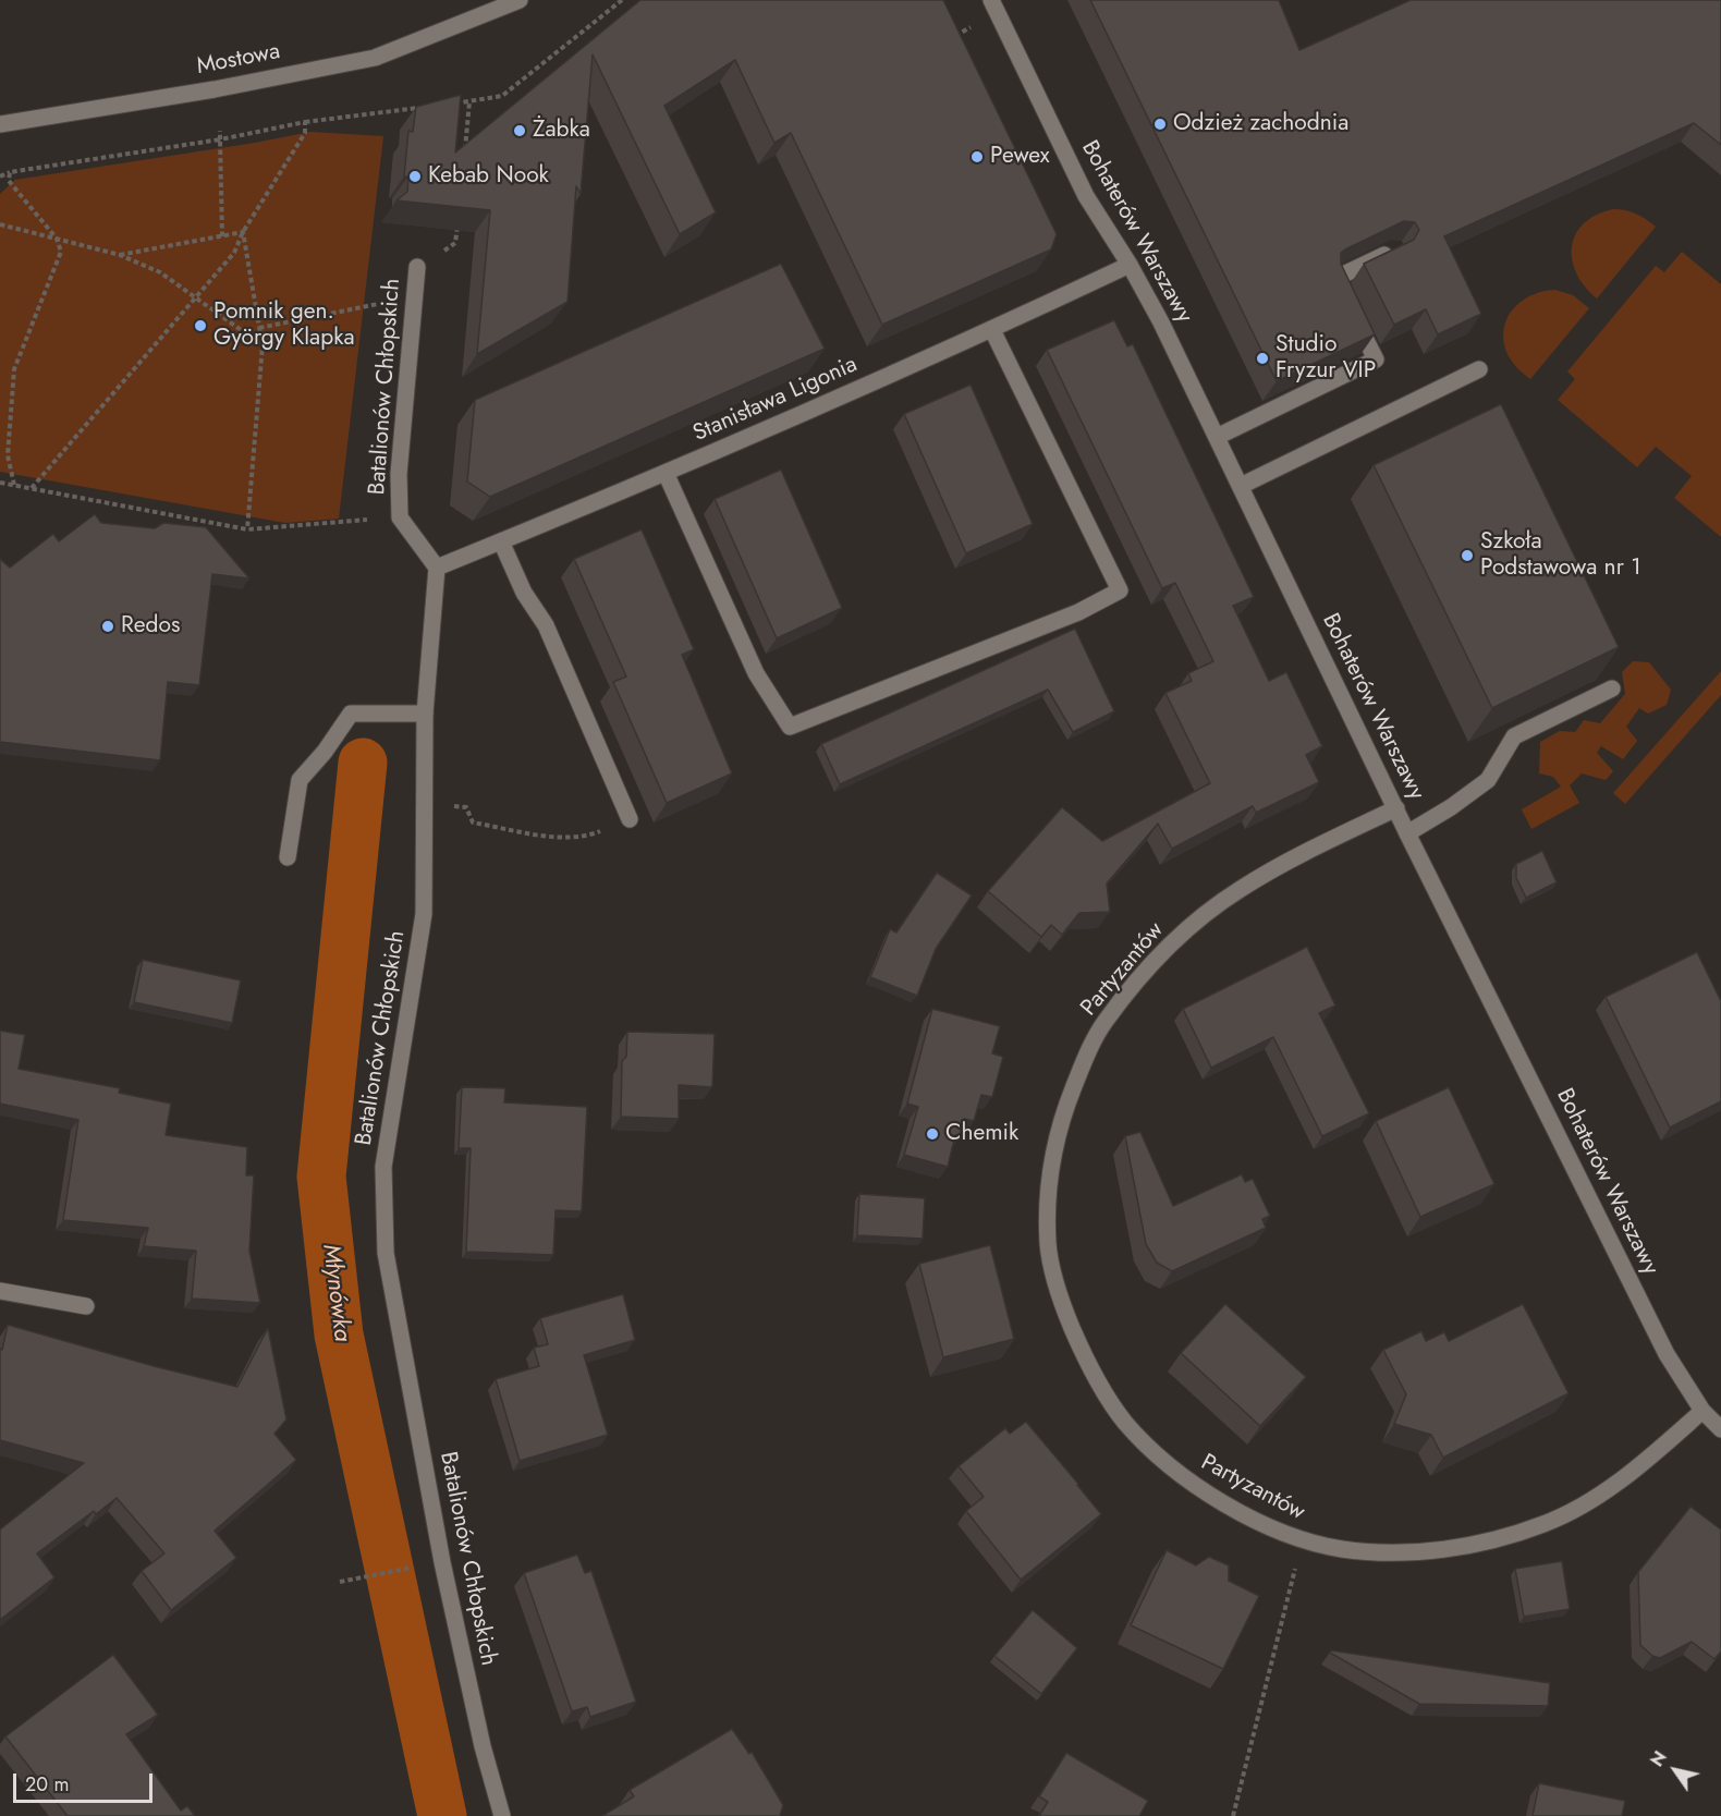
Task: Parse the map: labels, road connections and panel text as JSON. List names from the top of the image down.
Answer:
{
  "streets": {
    "street": [
      "Mostowa",
      "Bohaterów Warszawy",
      "Batalionów Chłopskich",
      "Stanisława Ligonia",
      "Partyzantów"
    ]
  },
  "crossings": [
    ["Bohaterów Warszawy", "Stanisława Ligonia"],
    ["Bohaterów Warszawy", "Partyzantów"],
    ["Batalionów Chłopskich", "Stanisława Ligonia"]
  ],
  "water": ["Młynówka"],
  "places": [
    "Odzież zachodnia",
    "Żabka",
    "Pewex",
    "Kebab Nook",
    "Pomnik gen. György Klapka",
    "Studio Fryzur VIP",
    "Szkoła Podstawowa nr 1",
    "Redos",
    "Chemik"
  ],
  "scale_bar": "20 m",
  "north": "top left"
}
